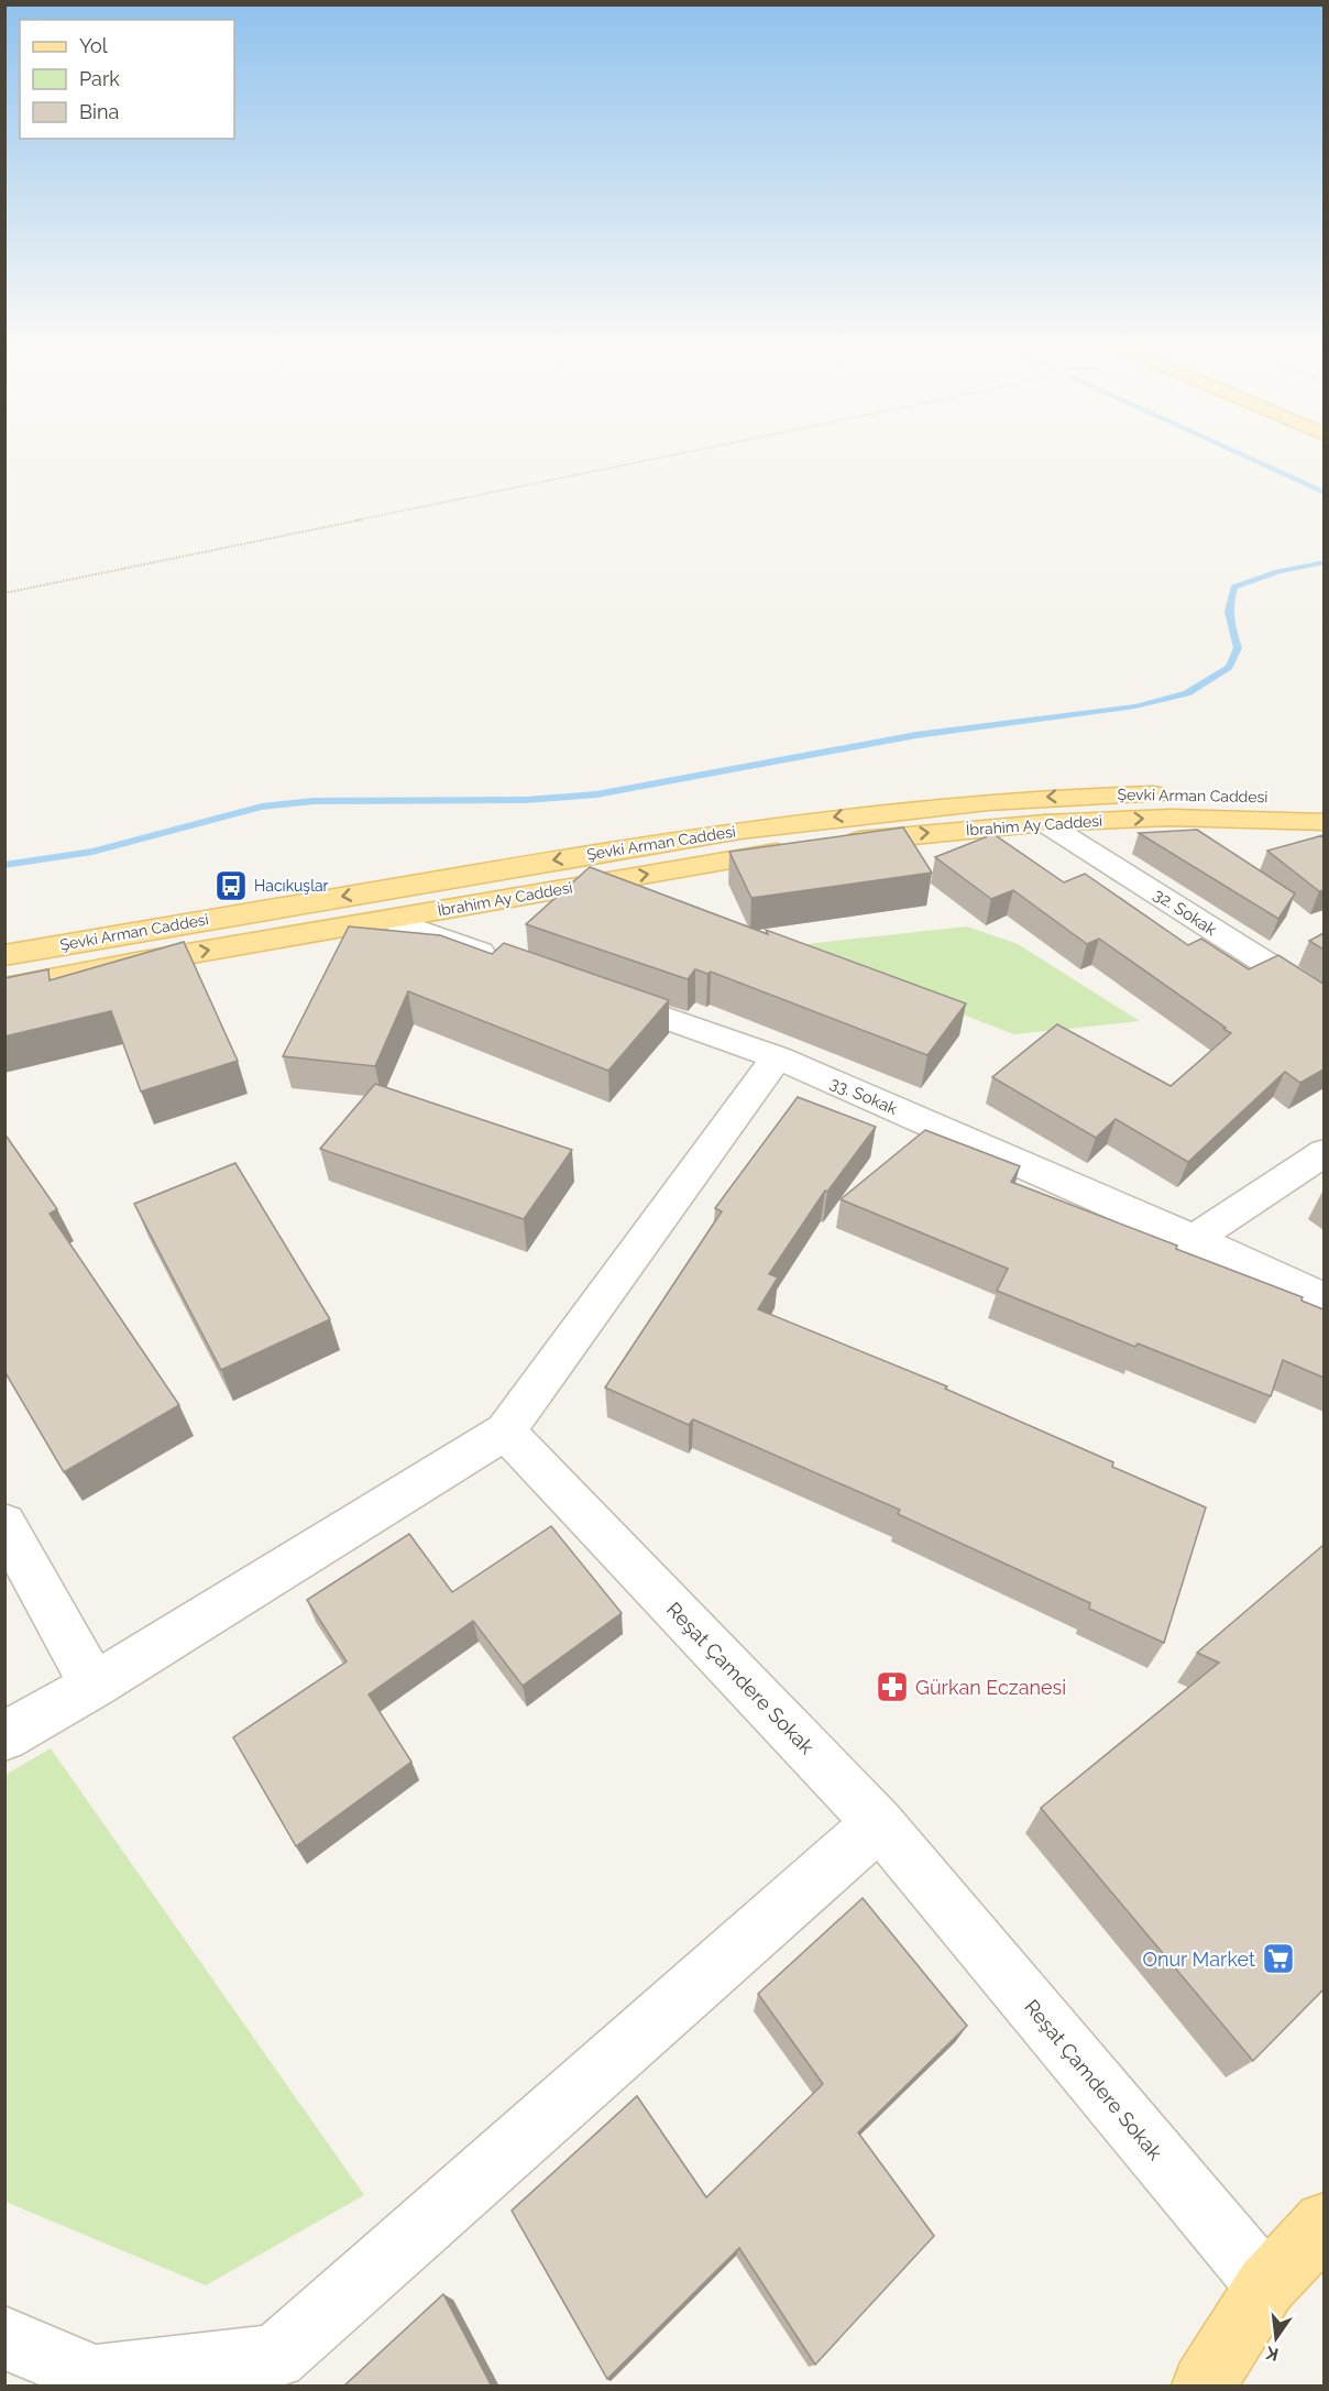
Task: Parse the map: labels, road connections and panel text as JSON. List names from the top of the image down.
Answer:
{
  "streets": {
    "main road": ["Şevki Arman Caddesi", "İbrahim Ay Caddesi"],
    "street": ["32. Sokak", "33. Sokak", "Reşat Çamdere Sokak"]
  },
  "crossings": [
    ["İbrahim Ay Caddesi", "32. Sokak"]
  ],
  "one_way": ["Şevki Arman Caddesi", "İbrahim Ay Caddesi"],
  "places": {
    "bus stop": ["Hacıkuşlar"],
    "pharmacy": ["Gürkan Eczanesi"],
    "supermarket": ["Onur Market"]
  },
  "legend": ["Yol", "Park", "Bina"],
  "north": "bottom"
}
